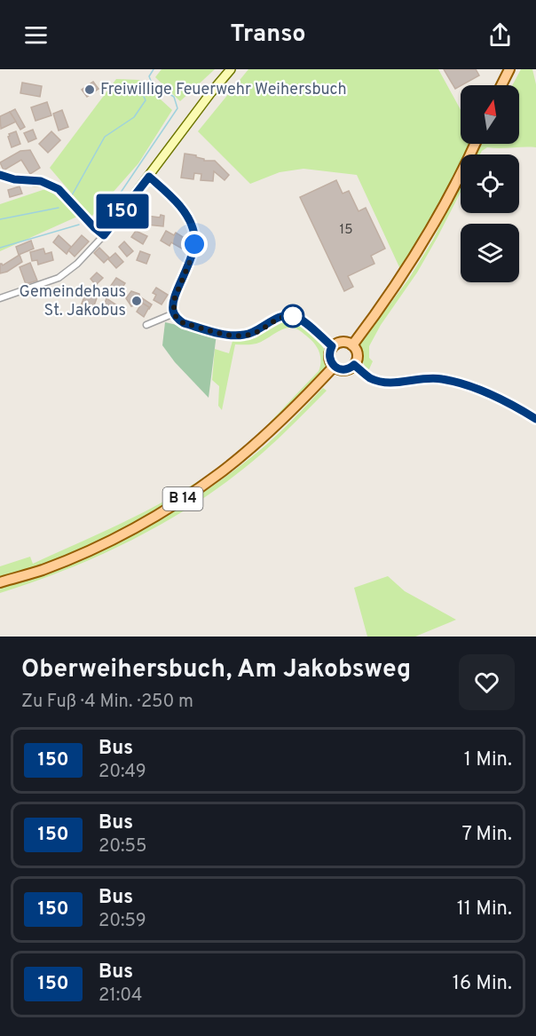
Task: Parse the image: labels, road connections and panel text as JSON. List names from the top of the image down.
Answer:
{
  "streets": {
    "main road": ["B 14"]
  },
  "places": ["Freiwillige Feuerwehr Weihersbuch", "Gemeindehaus St. Jakobus"],
  "lines": ["bus line 150"],
  "house_numbers": ["15"],
  "north": "top",
  "page": {
    "header": "Transo",
    "on_map": "150",
    "heading": ["Oberweihersbuch, Am Jakobsweg", "Zu Fuß · 4 Min. · 250 m"],
    "list": [
      {
        "mark": "150",
        "name": "Bus",
        "note": "20:49",
        "value": "1 Min."
      },
      {
        "mark": "150",
        "name": "Bus",
        "note": "20:55",
        "value": "7 Min."
      },
      {
        "mark": "150",
        "name": "Bus",
        "note": "20:59",
        "value": "11 Min."
      },
      {
        "mark": "150",
        "name": "Bus",
        "note": "21:04",
        "value": "16 Min."
      }
    ]
  }
}
